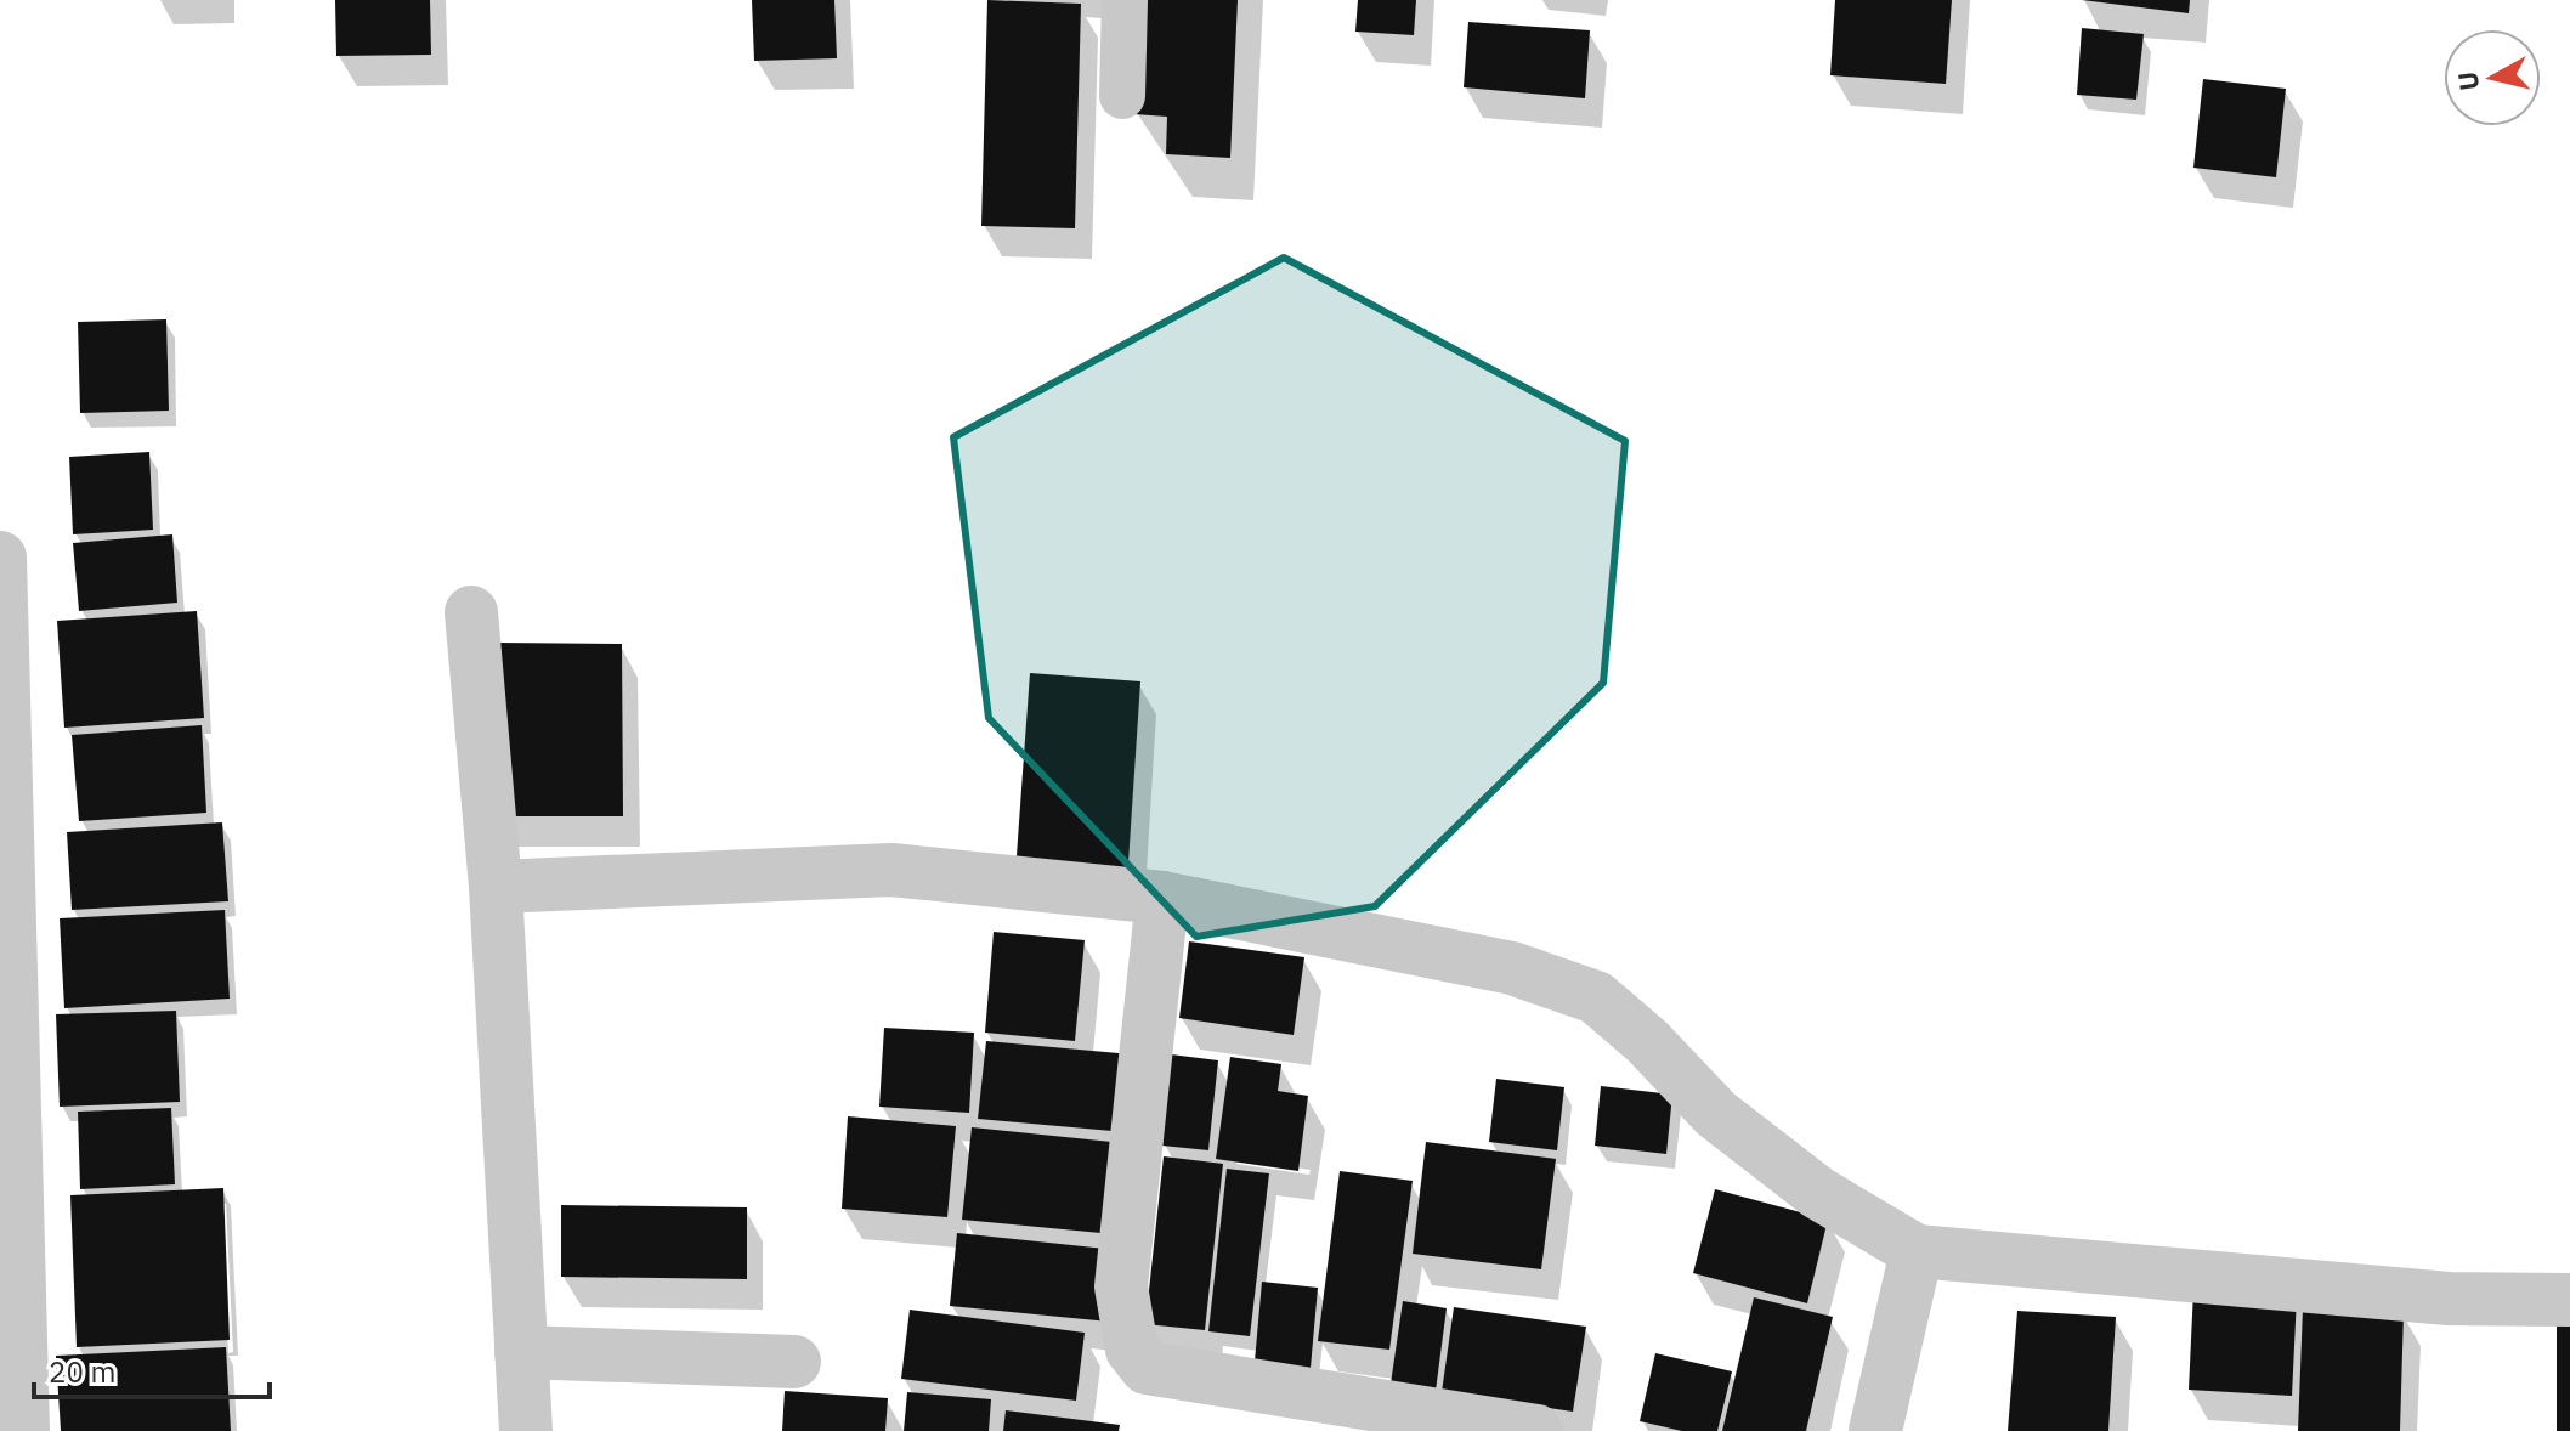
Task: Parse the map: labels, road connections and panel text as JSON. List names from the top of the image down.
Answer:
{
  "scale_bar": "20 m",
  "north": "left"
}
